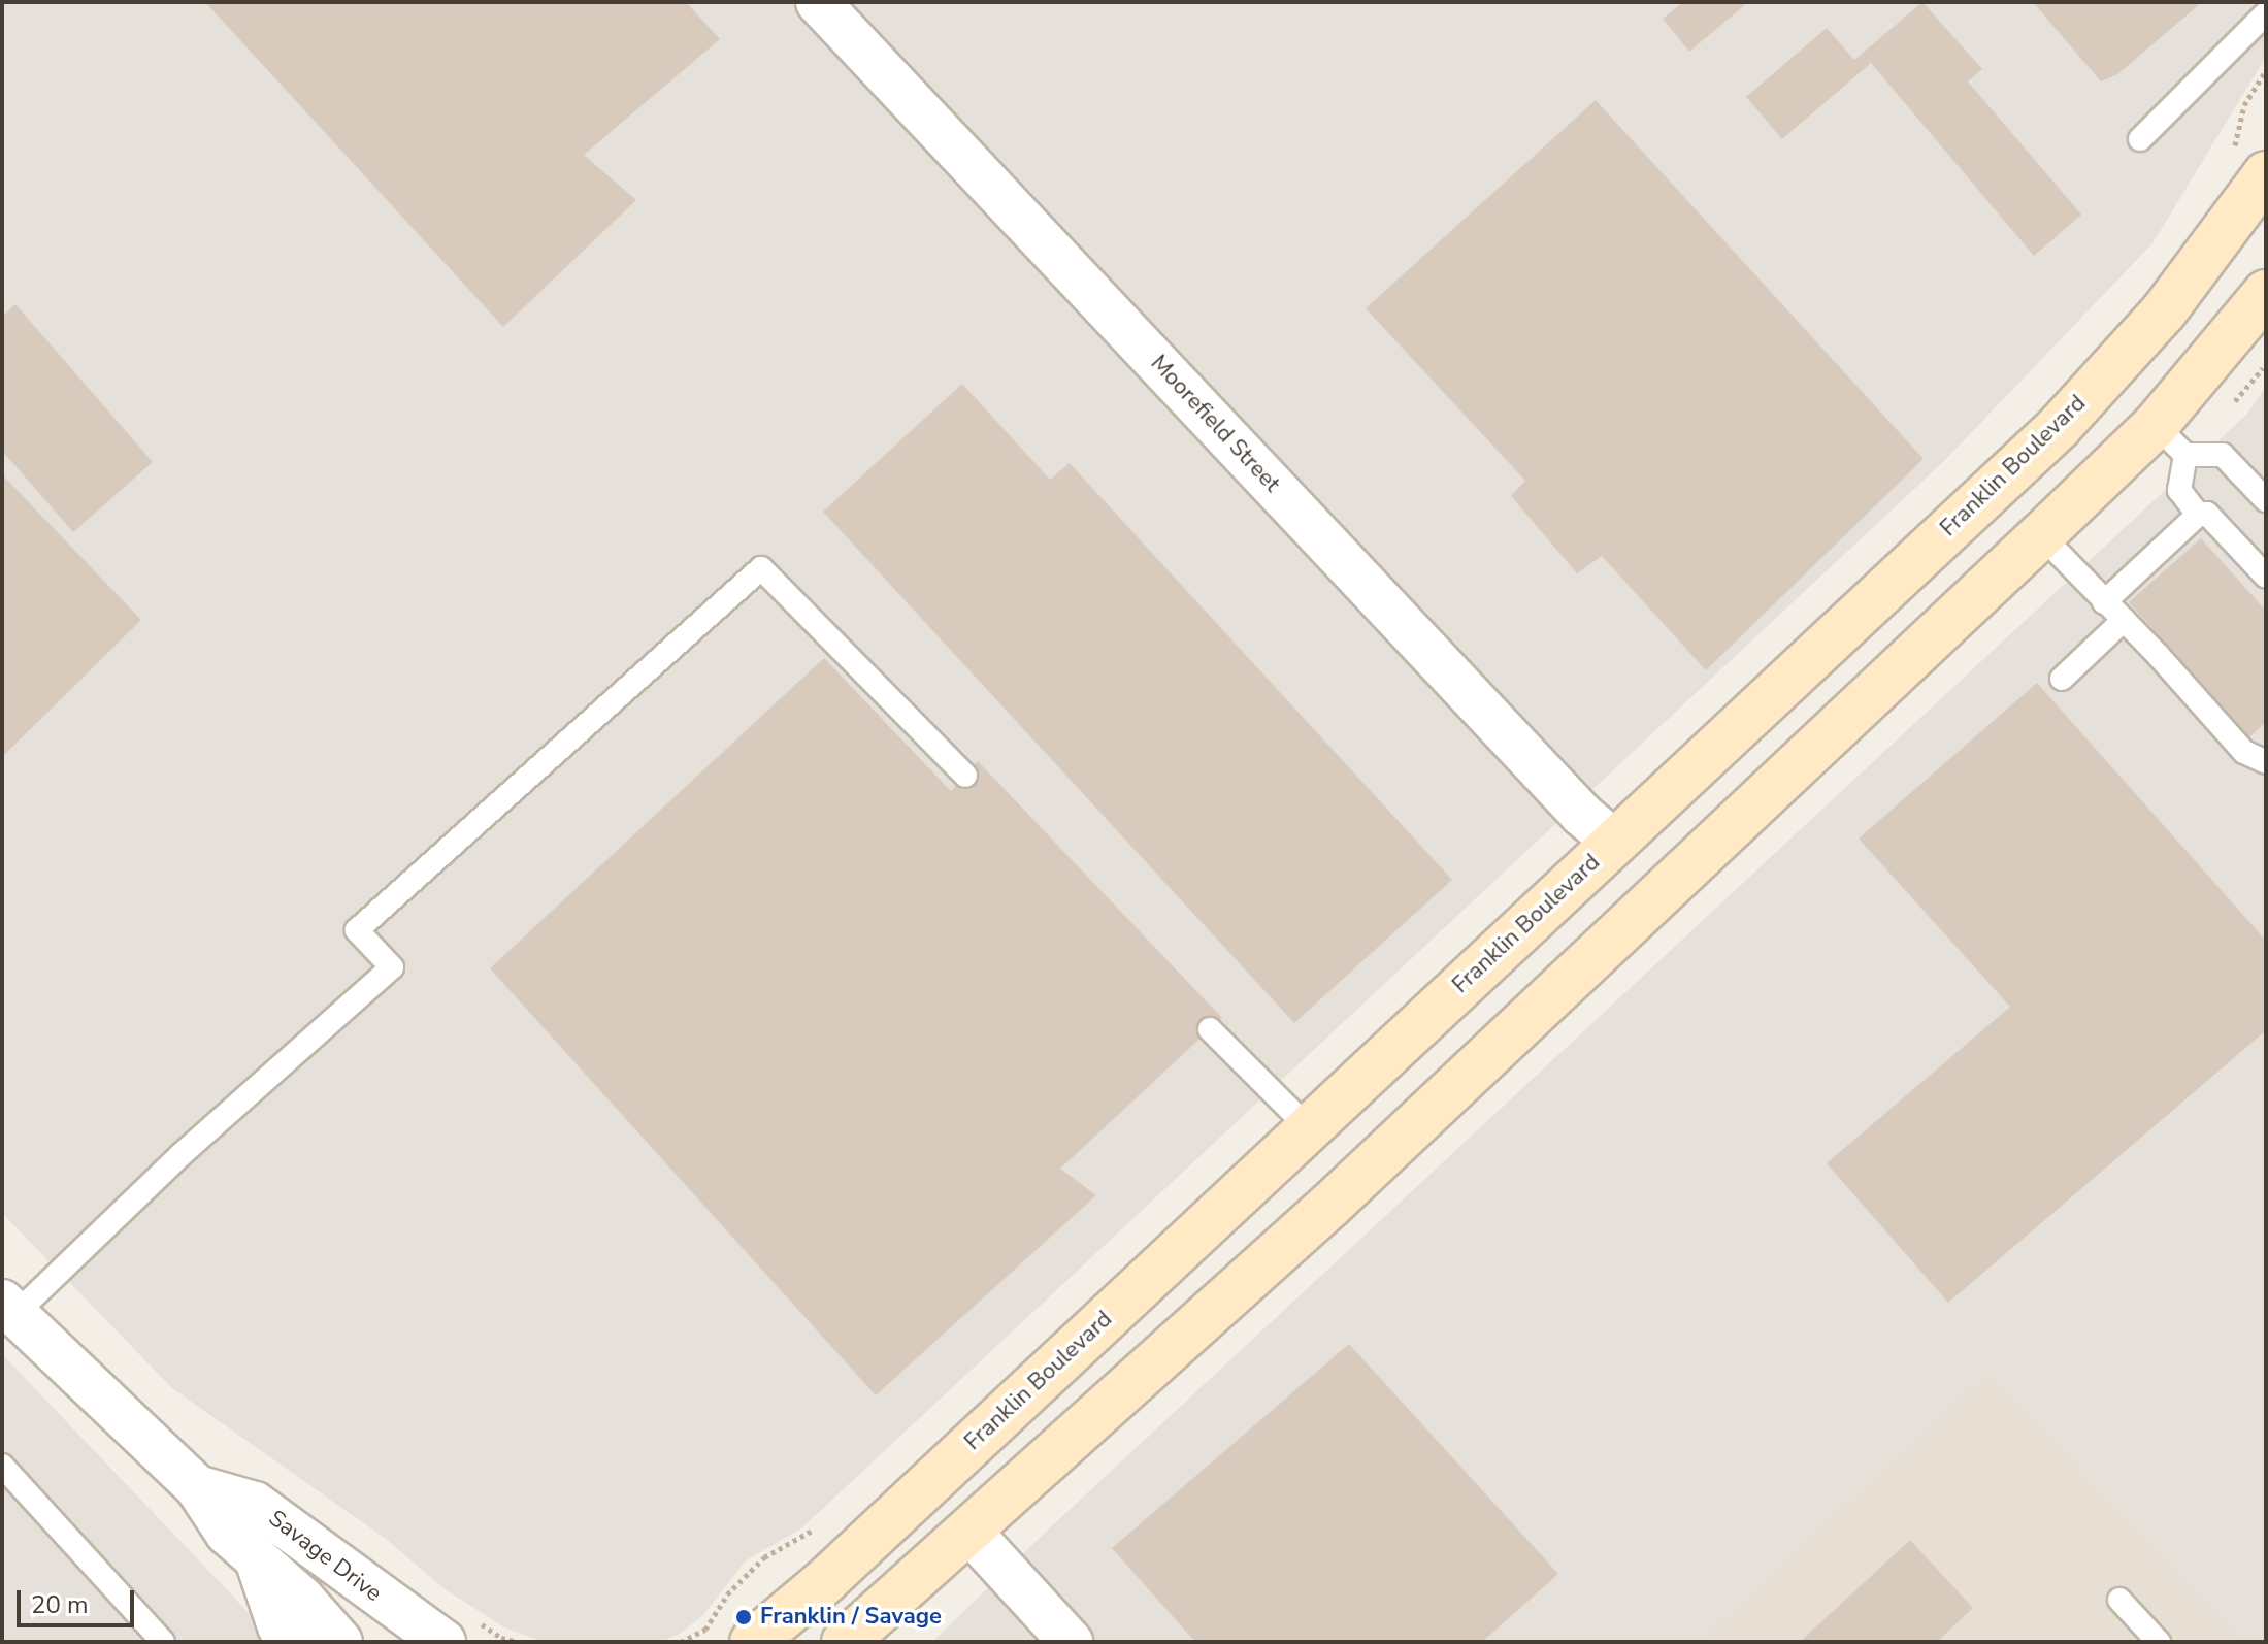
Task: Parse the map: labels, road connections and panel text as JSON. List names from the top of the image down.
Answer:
{
  "streets": {
    "main road": ["Franklin Boulevard"],
    "street": ["Moorefield Street", "Savage Drive"]
  },
  "crossings": [
    ["Moorefield Street", "Franklin Boulevard"]
  ],
  "places": ["Franklin / Savage"],
  "scale_bar": "20 m"
}
